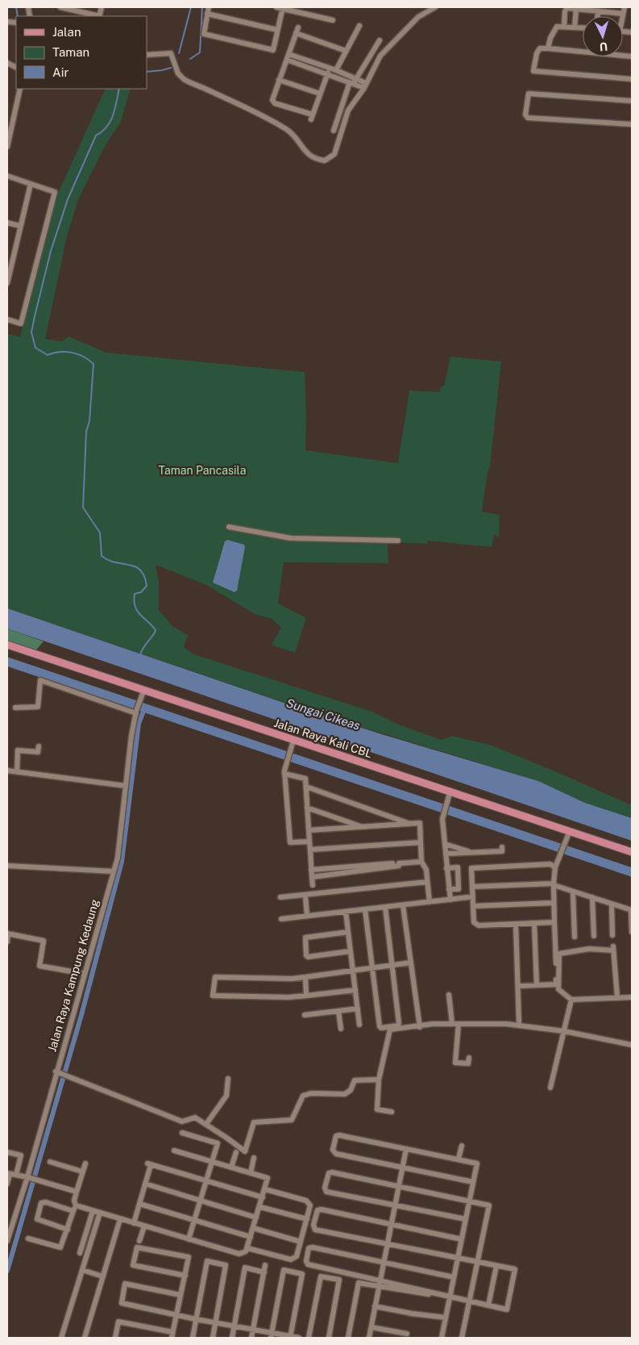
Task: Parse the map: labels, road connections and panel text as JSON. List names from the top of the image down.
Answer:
{
  "streets": {
    "main road": ["Jalan Raya Kali CBL"],
    "street": ["Jalan Raya Kampung Kedaung"]
  },
  "crossings": [
    ["Jalan Raya Kali CBL", "Jalan Raya Kampung Kedaung"]
  ],
  "water": ["Sungai Cikeas"],
  "parks": ["Taman Pancasila"],
  "legend": ["Jalan", "Taman", "Air"],
  "north": "bottom"
}
